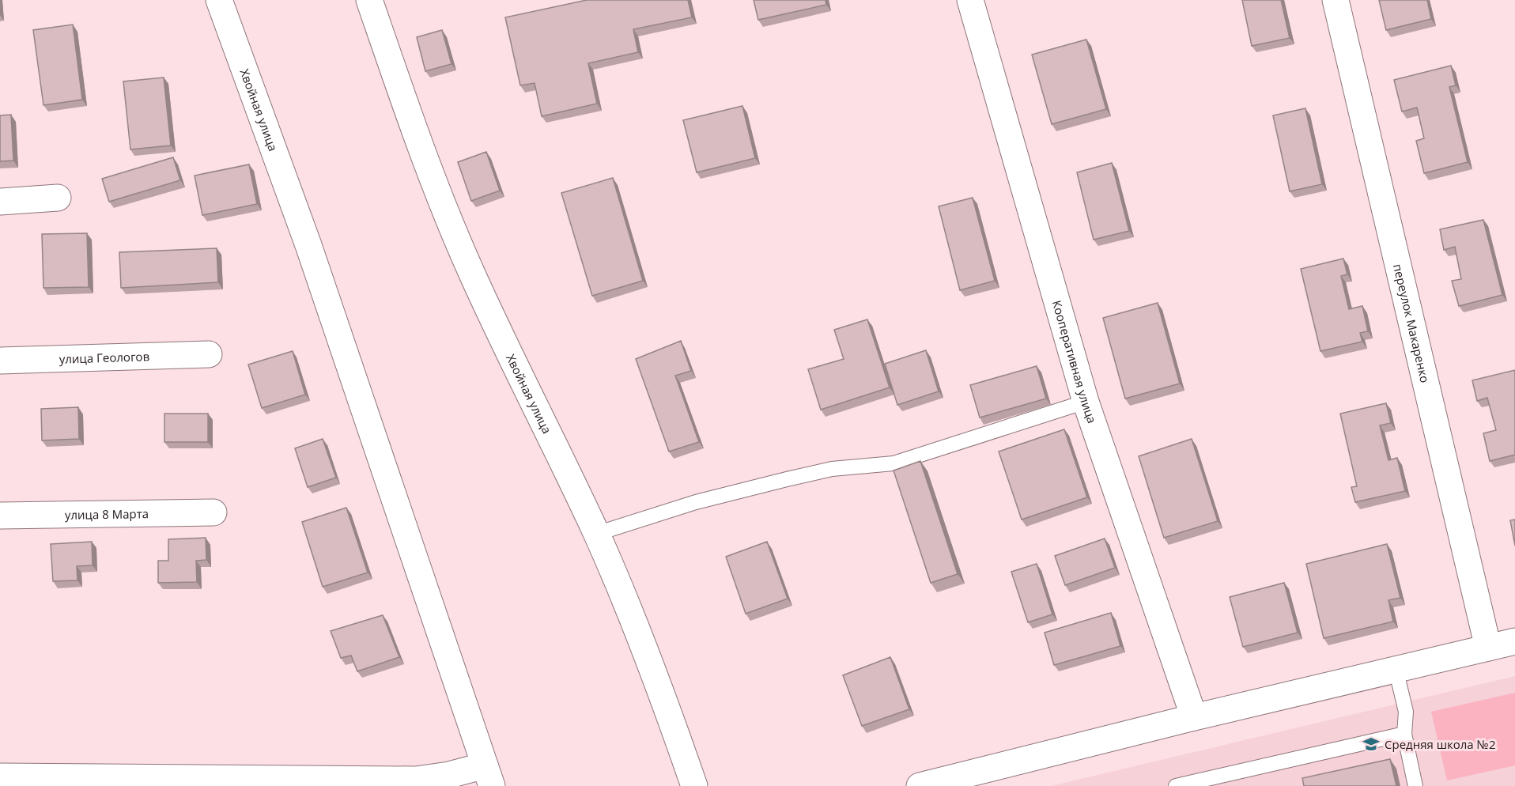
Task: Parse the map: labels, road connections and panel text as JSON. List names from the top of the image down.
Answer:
{
  "streets": {
    "street": [
      "Хвойная улица",
      "переулок Макаренко",
      "улица Геологов",
      "Кооперативная улица",
      "улица 8 Марта"
    ]
  },
  "places": {
    "school or university": ["Средняя школа №2"]
  }
}
